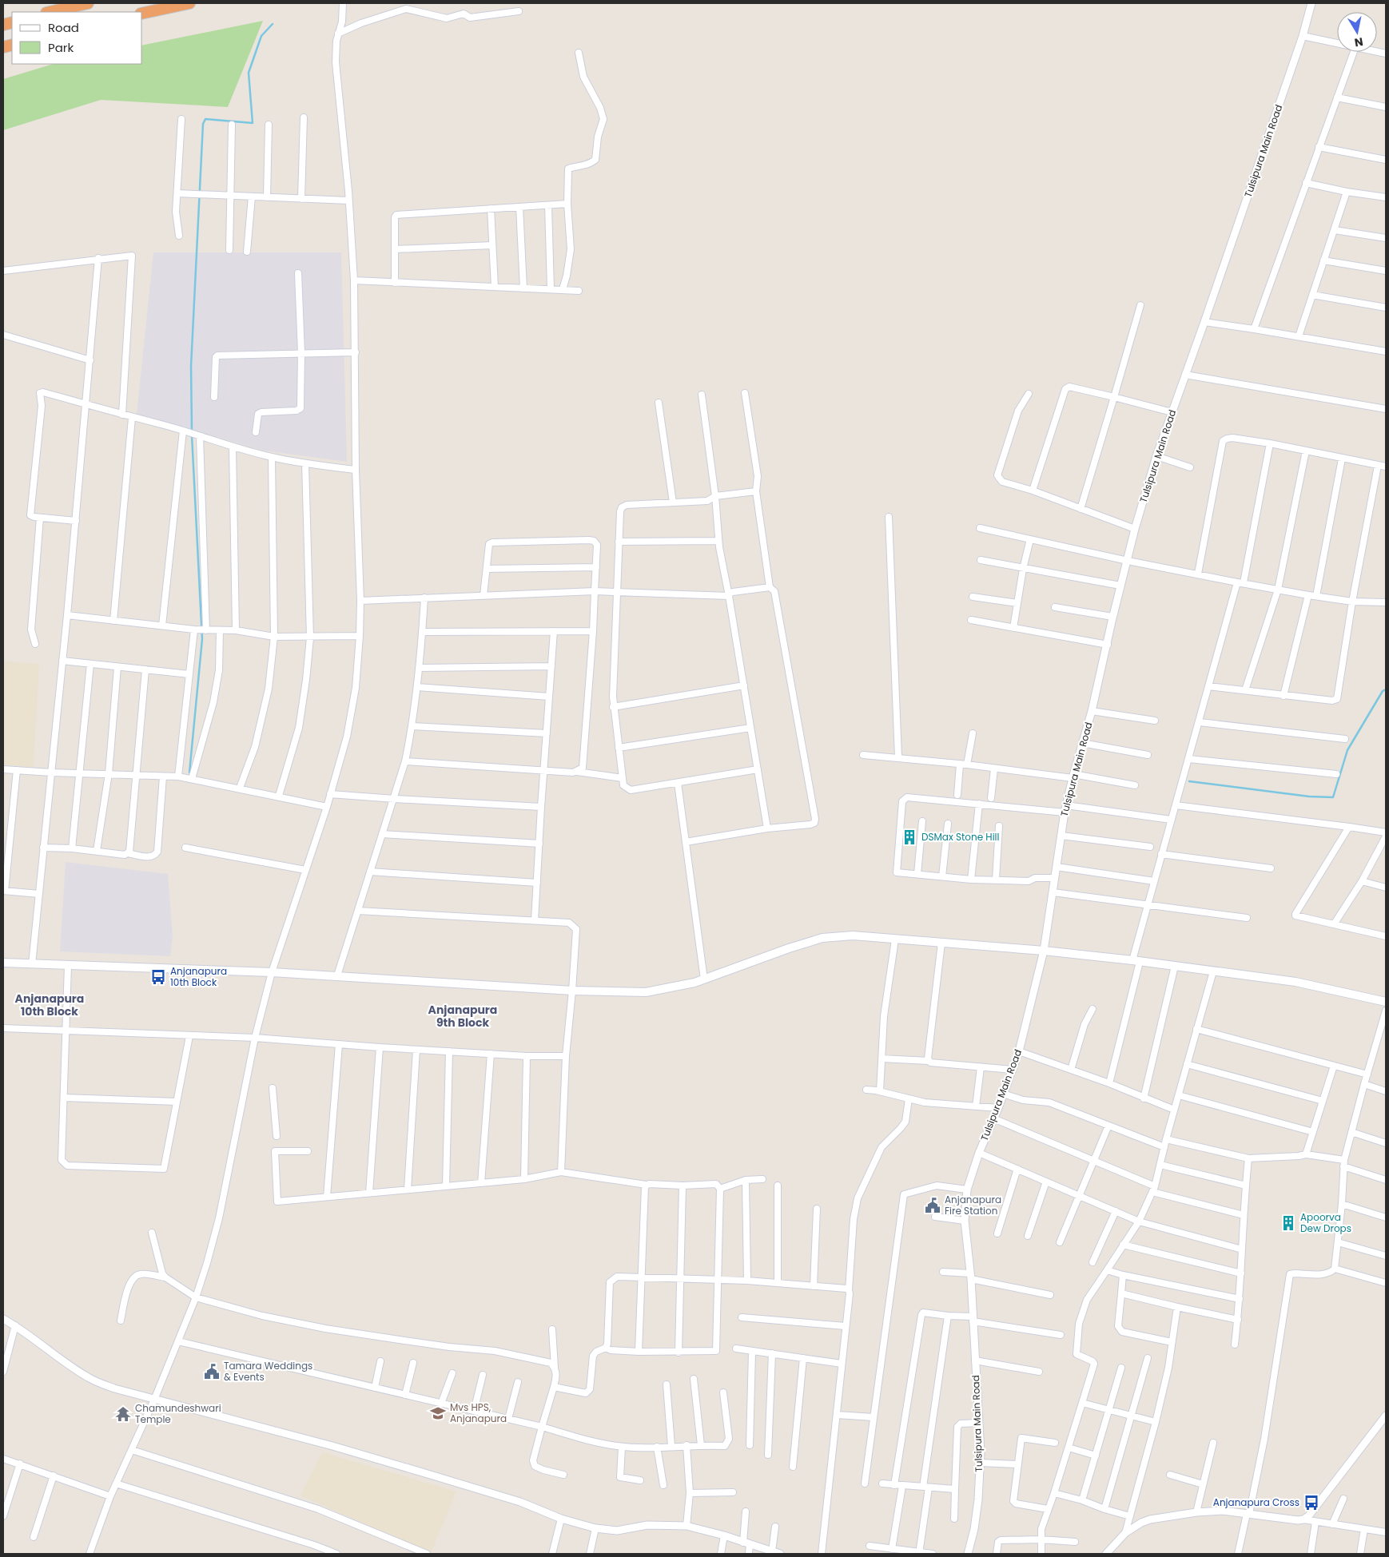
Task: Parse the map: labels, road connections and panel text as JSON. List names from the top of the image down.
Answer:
{
  "streets": {
    "street": ["Tulsipura Main Road"]
  },
  "districts": ["Anjanapura 10th Block", "Anjanapura 9th Block"],
  "places": {
    "building": ["DSMax Stone Hill", "Apoorva Dew Drops"],
    "bus stop": ["Anjanapura 10th Block", "Anjanapura Cross"],
    "public building": ["Anjanapura Fire Station", "Tamara Weddings & Events"],
    "school or university": ["Mvs HPS, Anjanapura"],
    "temple": ["Chamundeshwari Temple"]
  },
  "legend": ["Road", "Park"],
  "north": "bottom"
}
